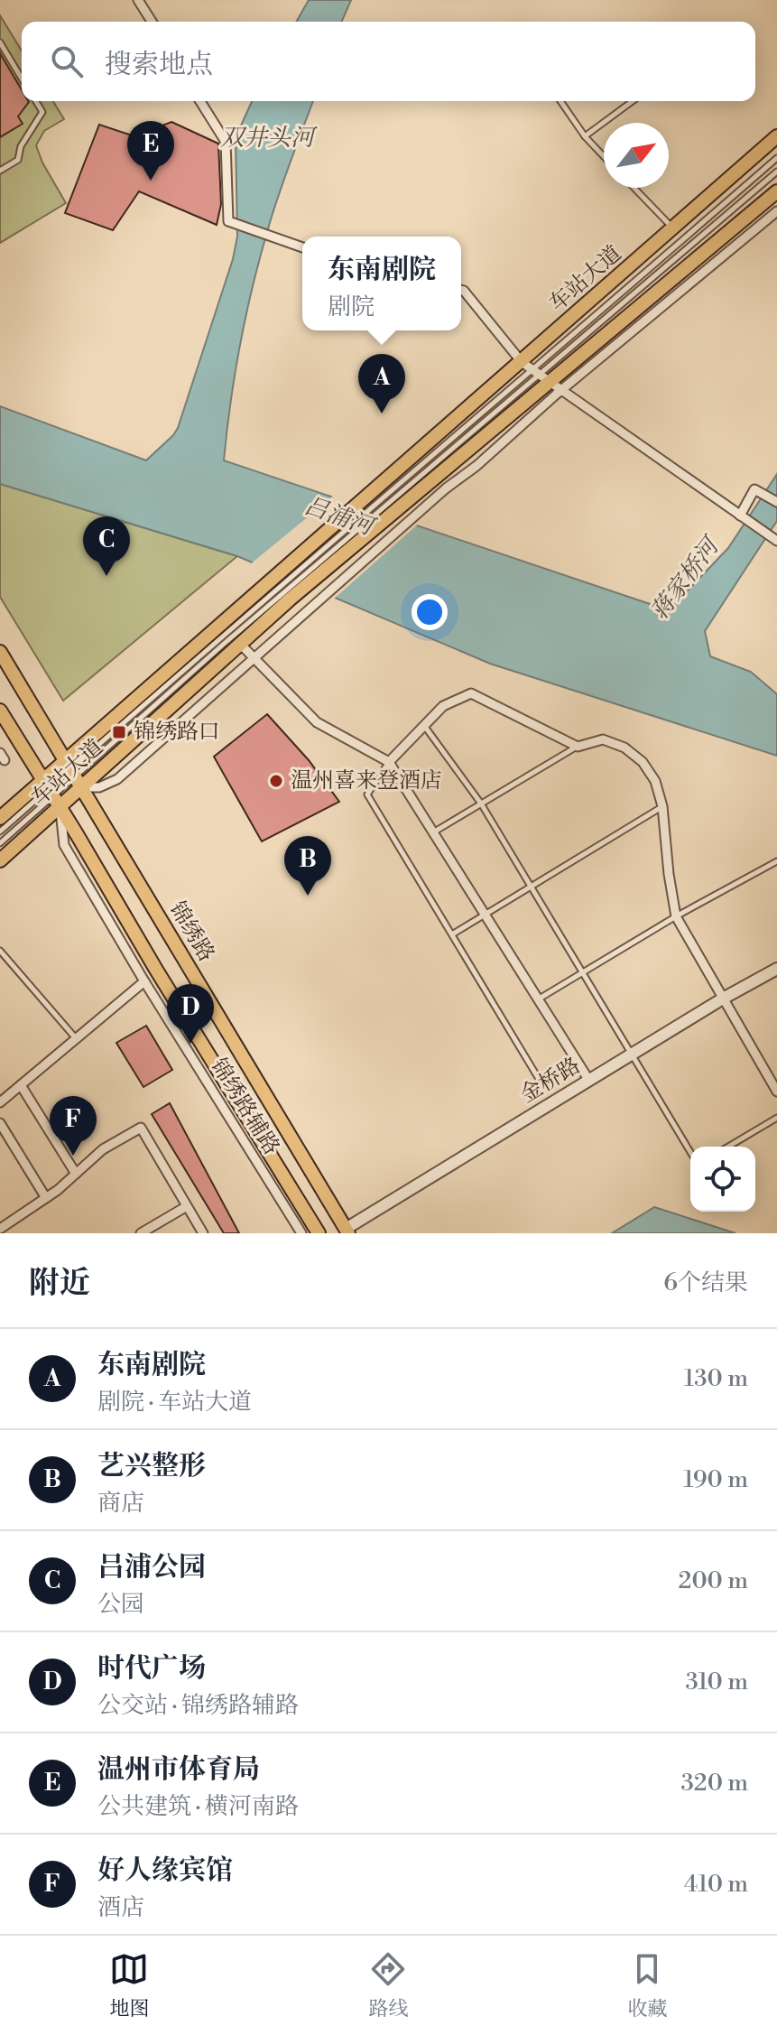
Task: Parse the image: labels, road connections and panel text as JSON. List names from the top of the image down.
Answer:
{
  "streets": {
    "main road": ["车站大道", "锦绣路"],
    "street": ["金桥路", "锦绣路辅路"]
  },
  "crossings": [
    ["车站大道", "锦绣路"],
    ["车站大道", "锦绣路辅路"],
    ["锦绣路", "金桥路"]
  ],
  "water": ["双井头河", "吕浦河", "蒋家桥河"],
  "places": {
    "transit": ["锦绣路口"],
    "other": ["温州喜来登酒店"]
  },
  "north": "top right",
  "page": {
    "search": "搜索地点",
    "pins": [
      "E",
      "A",
      "C",
      "B",
      "D",
      "F"
    ],
    "popup": ["东南剧院", "剧院"],
    "heading": ["附近", "6个结果"],
    "list": [
      {
        "mark": "A",
        "name": "东南剧院",
        "note": "剧院 · 车站大道",
        "value": "130 m"
      },
      {
        "mark": "B",
        "name": "艺兴整形",
        "note": "商店",
        "value": "190 m"
      },
      {
        "mark": "C",
        "name": "吕浦公园",
        "note": "公园",
        "value": "200 m"
      },
      {
        "mark": "D",
        "name": "时代广场",
        "note": "公交站 · 锦绣路辅路",
        "value": "310 m"
      },
      {
        "mark": "E",
        "name": "温州市体育局",
        "note": "公共建筑 · 横河南路",
        "value": "320 m"
      },
      {
        "mark": "F",
        "name": "好人缘宾馆",
        "note": "酒店",
        "value": "410 m"
      }
    ],
    "nav": ["地图", "路线", "收藏"]
  }
}
